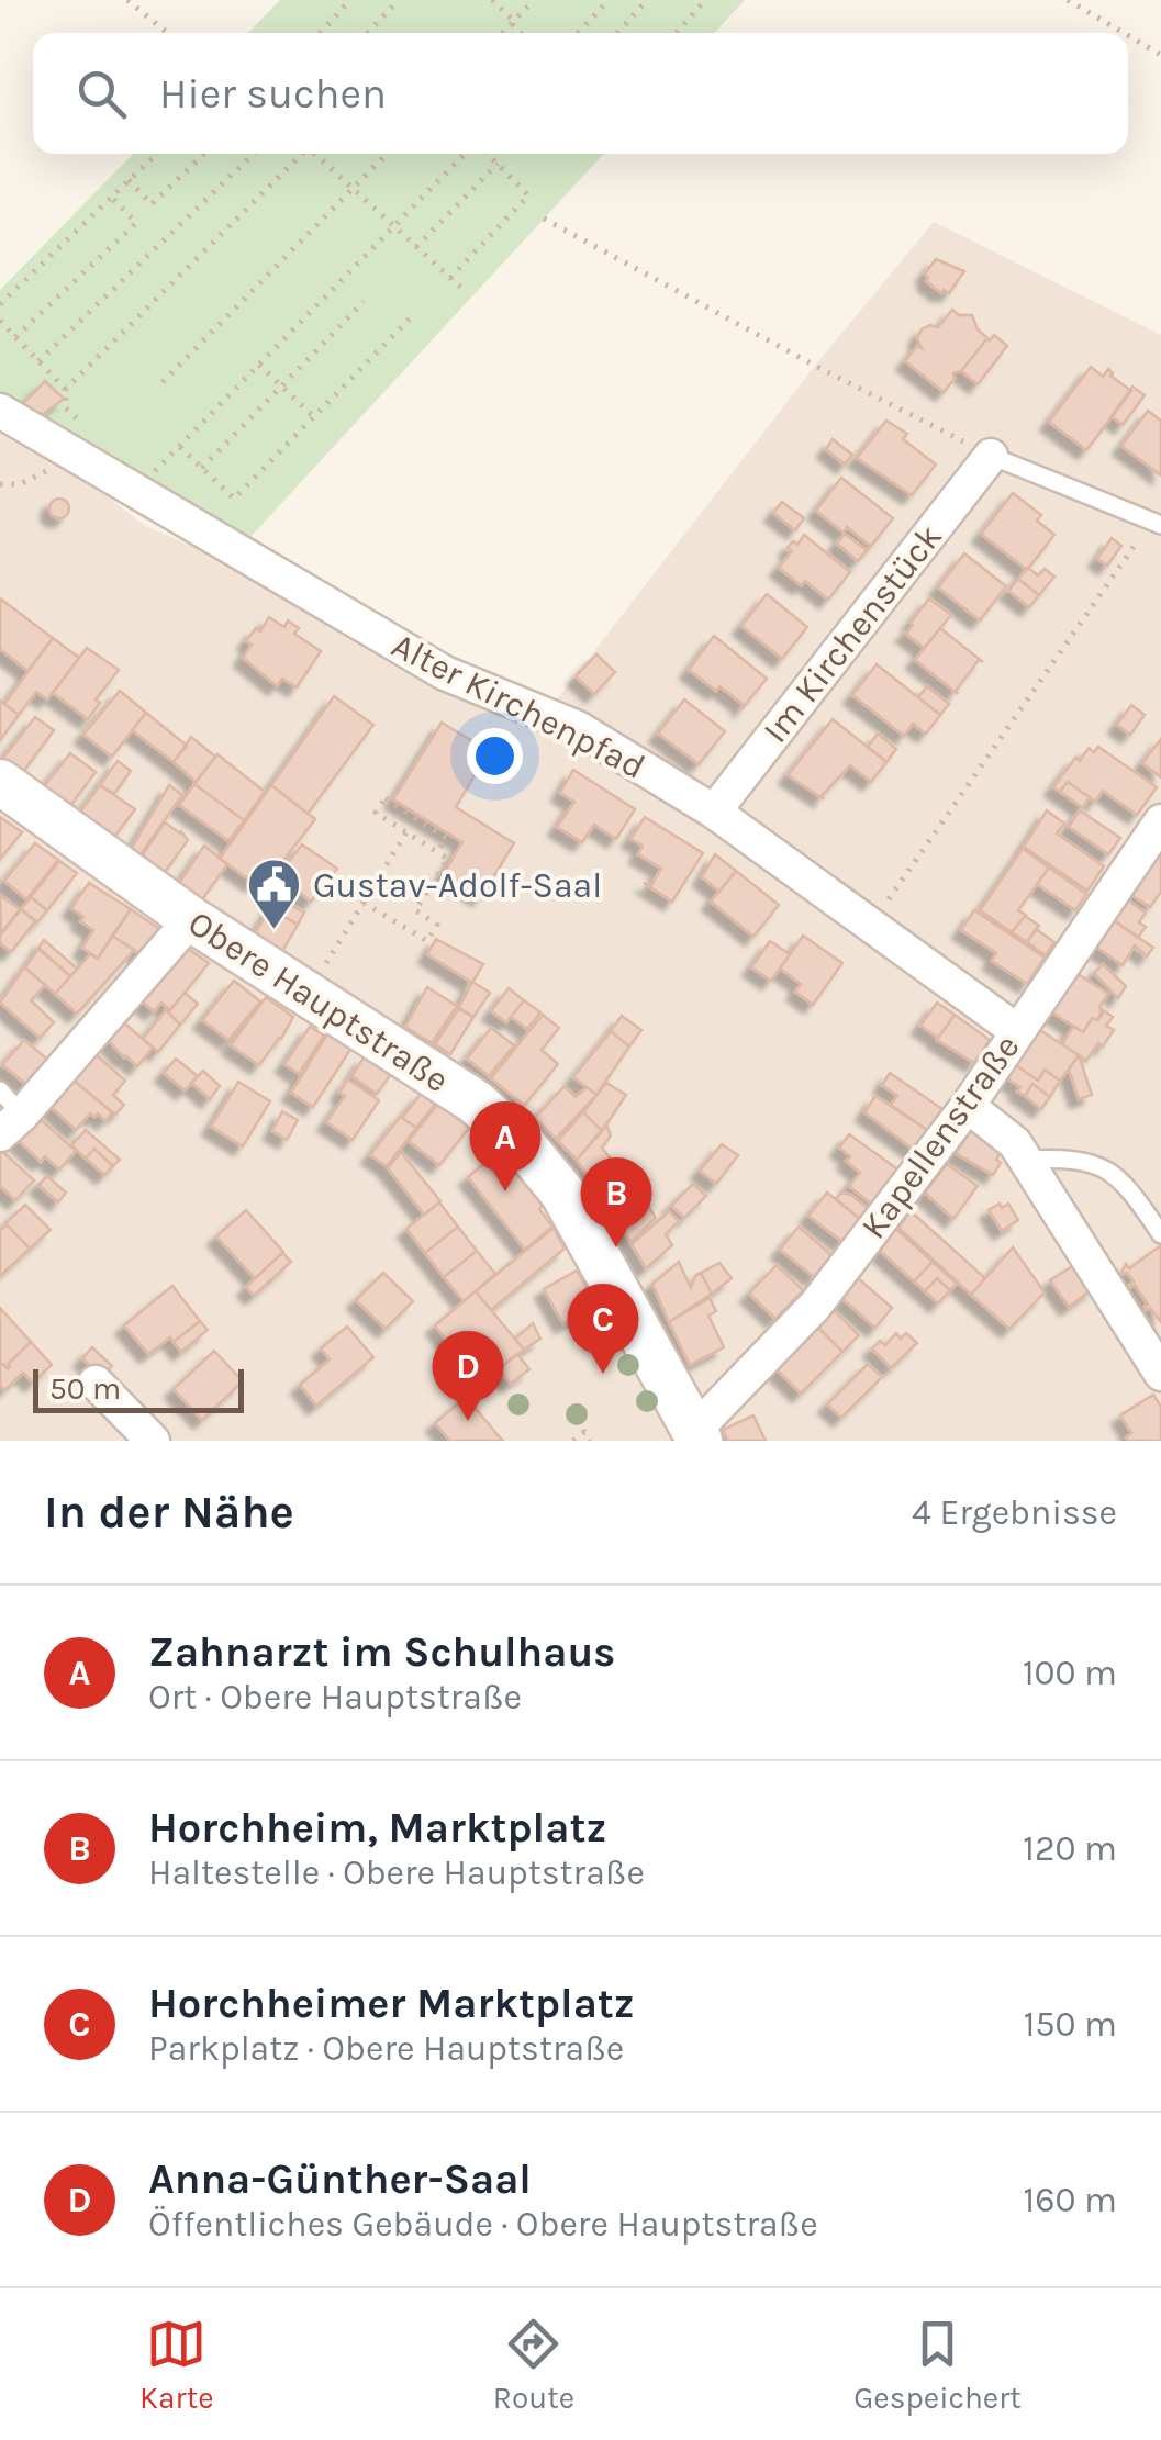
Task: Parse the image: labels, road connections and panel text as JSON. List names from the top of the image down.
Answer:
{
  "streets": {
    "main road": ["Obere Hauptstraße"],
    "street": ["Im Kirchenstück", "Alter Kirchenpfad", "Kapellenstraße"]
  },
  "crossings": [
    ["Im Kirchenstück", "Alter Kirchenpfad"],
    ["Alter Kirchenpfad", "Kapellenstraße"],
    ["Obere Hauptstraße", "Kapellenstraße"]
  ],
  "places": {
    "public building": ["Gustav-Adolf-Saal"]
  },
  "scale_bar": "50 m",
  "page": {
    "search": "Hier suchen",
    "pins": [
      "A",
      "B",
      "C",
      "D"
    ],
    "scale": "50 m",
    "heading": ["In der Nähe", "4 Ergebnisse"],
    "list": [
      {
        "mark": "A",
        "name": "Zahnarzt im Schulhaus",
        "note": "Ort · Obere Hauptstraße",
        "value": "100 m"
      },
      {
        "mark": "B",
        "name": "Horchheim, Marktplatz",
        "note": "Haltestelle · Obere Hauptstraße",
        "value": "120 m"
      },
      {
        "mark": "C",
        "name": "Horchheimer Marktplatz",
        "note": "Parkplatz · Obere Hauptstraße",
        "value": "150 m"
      },
      {
        "mark": "D",
        "name": "Anna-Günther-Saal",
        "note": "Öffentliches Gebäude · Obere Hauptstraße",
        "value": "160 m"
      }
    ],
    "nav": ["Karte", "Route", "Gespeichert"]
  }
}
